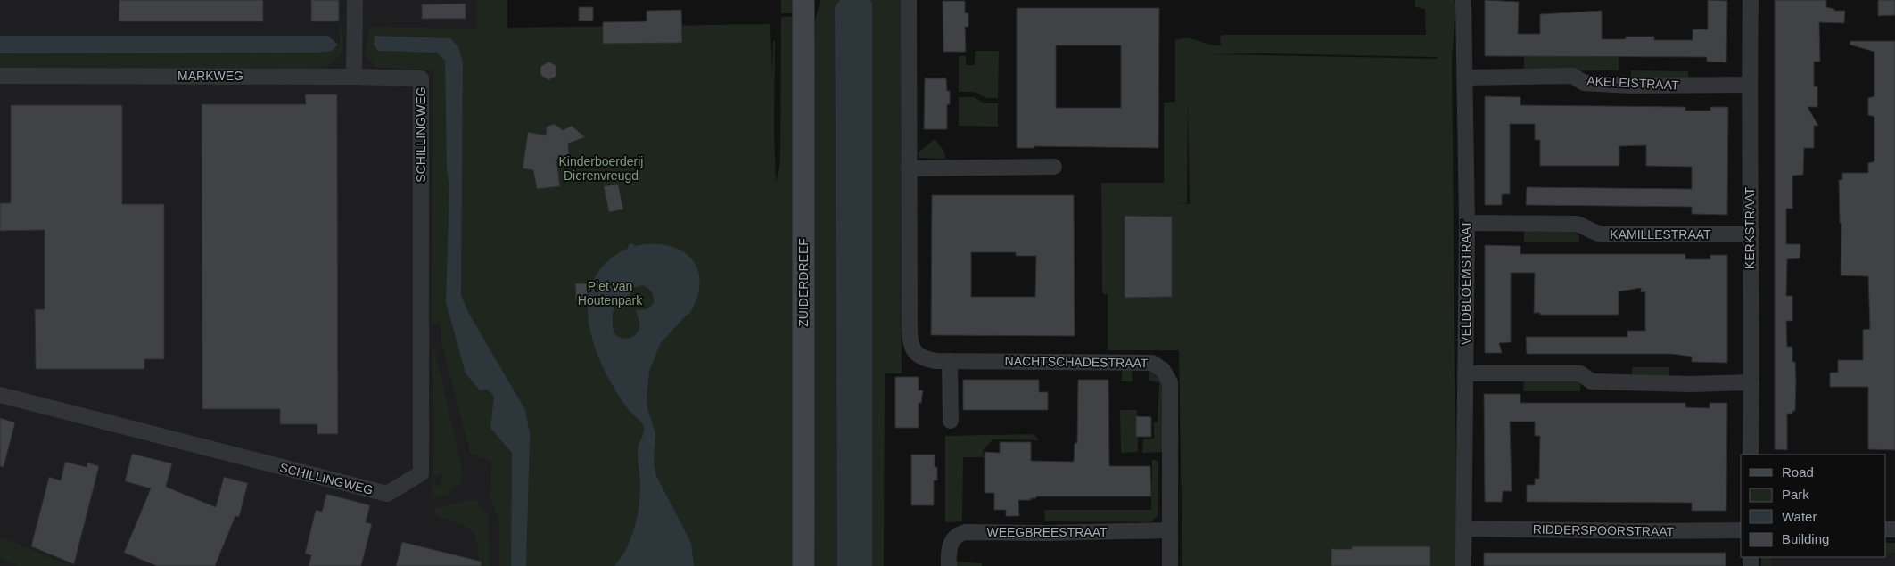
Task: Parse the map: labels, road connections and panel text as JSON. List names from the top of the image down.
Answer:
{
  "streets": {
    "street": [
      "MARKWEG",
      "AKELEISTRAAT",
      "SCHILLINGWEG",
      "KERKSTRAAT",
      "KAMILLESTRAAT",
      "ZUIDERDREEF",
      "VELDBLOEMSTRAAT",
      "NACHTSCHADESTRAAT",
      "RIDDERSPOORSTRAAT",
      "WEEGBREESTRAAT"
    ]
  },
  "crossings": [
    ["MARKWEG", "SCHILLINGWEG"],
    ["AKELEISTRAAT", "KERKSTRAAT"],
    ["AKELEISTRAAT", "VELDBLOEMSTRAAT"],
    ["KERKSTRAAT", "KAMILLESTRAAT"],
    ["KAMILLESTRAAT", "VELDBLOEMSTRAAT"],
    ["VELDBLOEMSTRAAT", "RIDDERSPOORSTRAAT"],
    ["NACHTSCHADESTRAAT", "WEEGBREESTRAAT"]
  ],
  "parks": ["Kinderboerderij Dierenvreugd", "Piet van Houtenpark"],
  "legend": [
    "Road",
    "Park",
    "Water",
    "Building"
  ]
}
